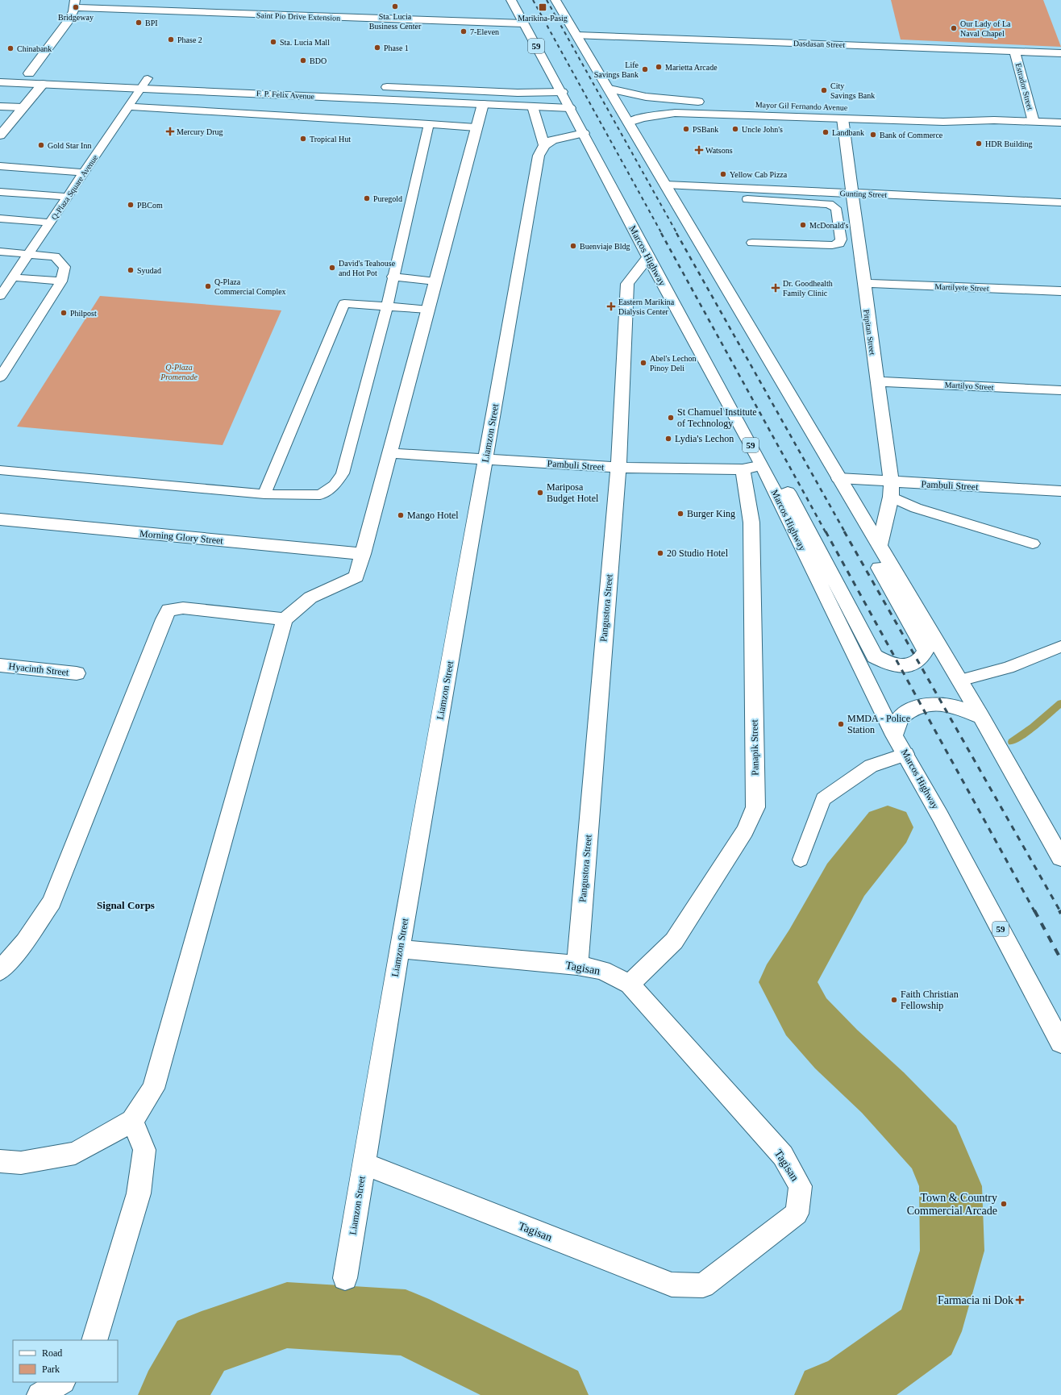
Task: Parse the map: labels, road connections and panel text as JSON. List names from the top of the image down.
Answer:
{
  "streets": {
    "street": [
      "Saint Pio Drive Extension",
      "Dasdasan Street",
      "59",
      "Estrador Street",
      "F. P. Felix Avenue",
      "Mayor Gil Fernando Avenue",
      "Gunting Street",
      "Marcos Highway",
      "Martilyete Street",
      "Pitpitan Street",
      "Martilyo Street",
      "Liamzon Street",
      "Pambuli Street",
      "Morning Glory Street",
      "Pangustora Street",
      "Hyacinth Street",
      "Panapik Street",
      "Tagisan"
    ],
    "lane": ["Q-Plaza Square Avenue"]
  },
  "crossings": [
    ["Saint Pio Drive Extension", "Marcos Highway"],
    ["Dasdasan Street", "Estrador Street"],
    ["Estrador Street", "Mayor Gil Fernando Avenue"],
    ["F. P. Felix Avenue", "Q-Plaza Square Avenue"],
    ["F. P. Felix Avenue", "Marcos Highway"],
    ["Mayor Gil Fernando Avenue", "Pitpitan Street"],
    ["Gunting Street", "Pitpitan Street"],
    ["Marcos Highway", "Pambuli Street"],
    ["Marcos Highway", "Pangustora Street"],
    ["Martilyete Street", "Pitpitan Street"],
    ["Pitpitan Street", "Martilyo Street"],
    ["Pitpitan Street", "Pambuli Street"],
    ["Liamzon Street", "Pambuli Street"],
    ["Liamzon Street", "Tagisan"],
    ["Pambuli Street", "Pangustora Street"],
    ["Pambuli Street", "Panapik Street"],
    ["Pangustora Street", "Tagisan"],
    ["Panapik Street", "Tagisan"]
  ],
  "districts": ["Signal Corps"],
  "parks": ["Q-Plaza Promenade"],
  "places": {
    "other": [
      "Sta. Lucia Business Center",
      "Bridgeway",
      "BPI",
      "Our Lady of La Naval Chapel",
      "7-Eleven",
      "Phase 2",
      "Sta. Lucia Mall",
      "Phase 1",
      "Chinabank",
      "BDO",
      "Marietta Arcade",
      "Life Savings Bank",
      "City Savings Bank",
      "PSBank",
      "Uncle John's",
      "Landbank",
      "Bank of Commerce",
      "Tropical Hut",
      "HDR Building",
      "Gold Star Inn",
      "Yellow Cab Pizza",
      "Puregold",
      "PBCom",
      "McDonald's",
      "Buenviaje Bldg",
      "David's Teahouse and Hot Pot",
      "Syudad",
      "Q-Plaza Commercial Complex",
      "Philpost",
      "Abel's Lechon Pinoy Deli",
      "St Chamuel Institute of Technology",
      "Lydia's Lechon",
      "Mariposa Budget Hotel",
      "Burger King",
      "Mango Hotel",
      "20 Studio Hotel",
      "MMDA - Police Station",
      "Faith Christian Fellowship",
      "Town & Country Commercial Arcade"
    ],
    "transit": ["Marikina-Pasig"],
    "health": [
      "Mercury Drug",
      "Watsons",
      "Dr. Goodhealth Family Clinic",
      "Eastern Marikina Dialysis Center",
      "Farmacia ni Dok"
    ]
  },
  "legend": ["Road", "Park"]
}
